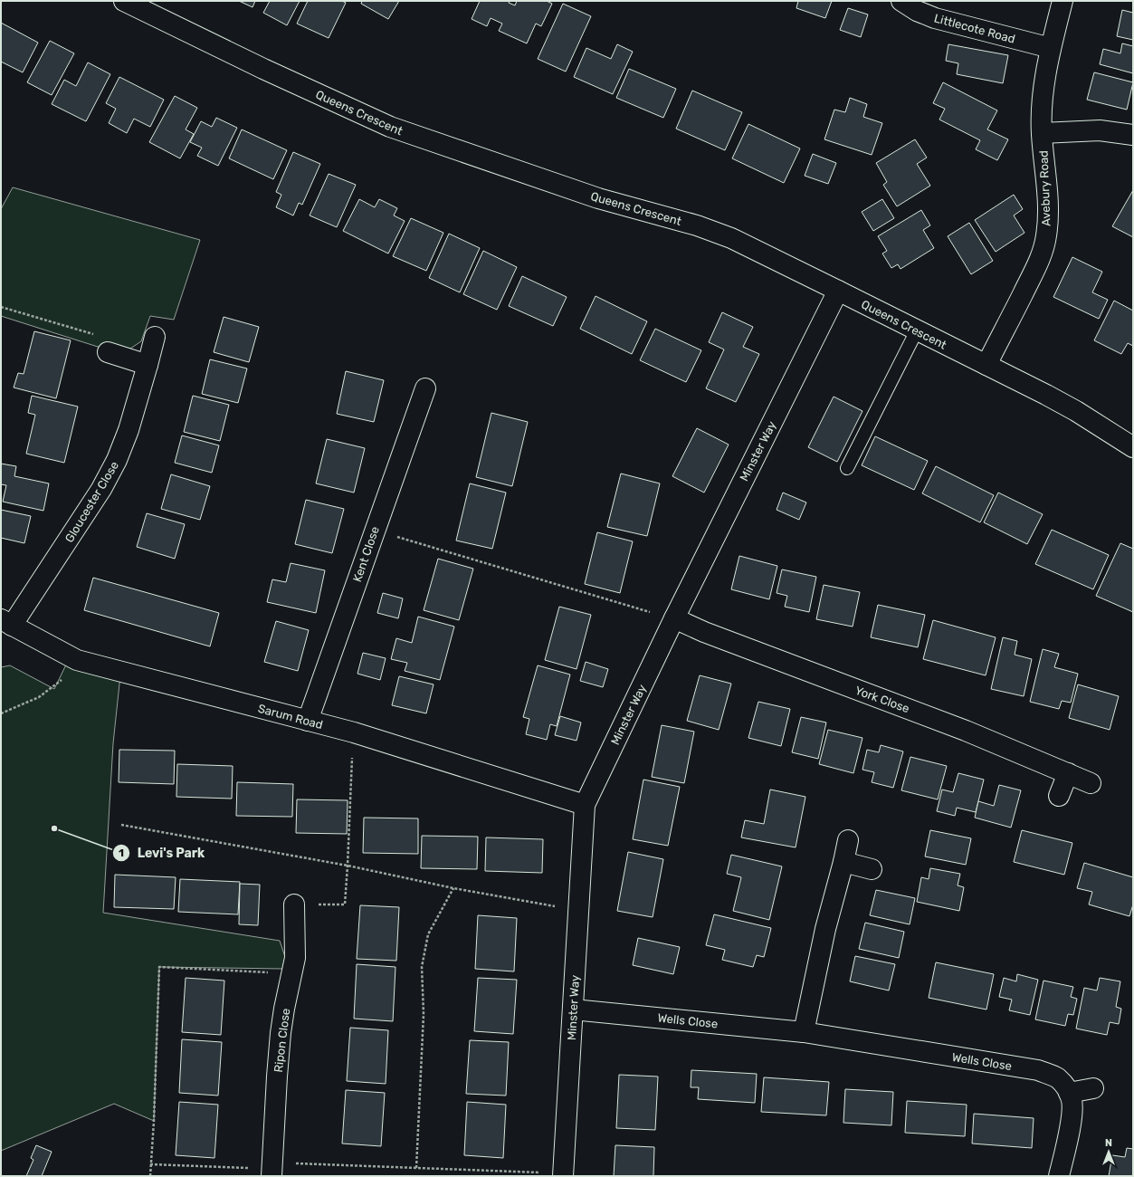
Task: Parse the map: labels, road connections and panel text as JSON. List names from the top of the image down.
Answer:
{
  "streets": {
    "street": [
      "Littlecote Road",
      "Queens Crescent",
      "Avebury Road",
      "Minster Way",
      "Gloucester Close",
      "Kent Close",
      "York Close",
      "Sarum Road",
      "Wells Close",
      "Ripon Close"
    ]
  },
  "crossings": [
    ["Littlecote Road", "Avebury Road"],
    ["Queens Crescent", "Avebury Road"],
    ["Queens Crescent", "Minster Way"],
    ["Minster Way", "York Close"],
    ["Minster Way", "Sarum Road"],
    ["Minster Way", "Wells Close"],
    ["Gloucester Close", "Sarum Road"],
    ["Kent Close", "Sarum Road"]
  ],
  "places": ["Levi's Park"],
  "north": "top"
}
